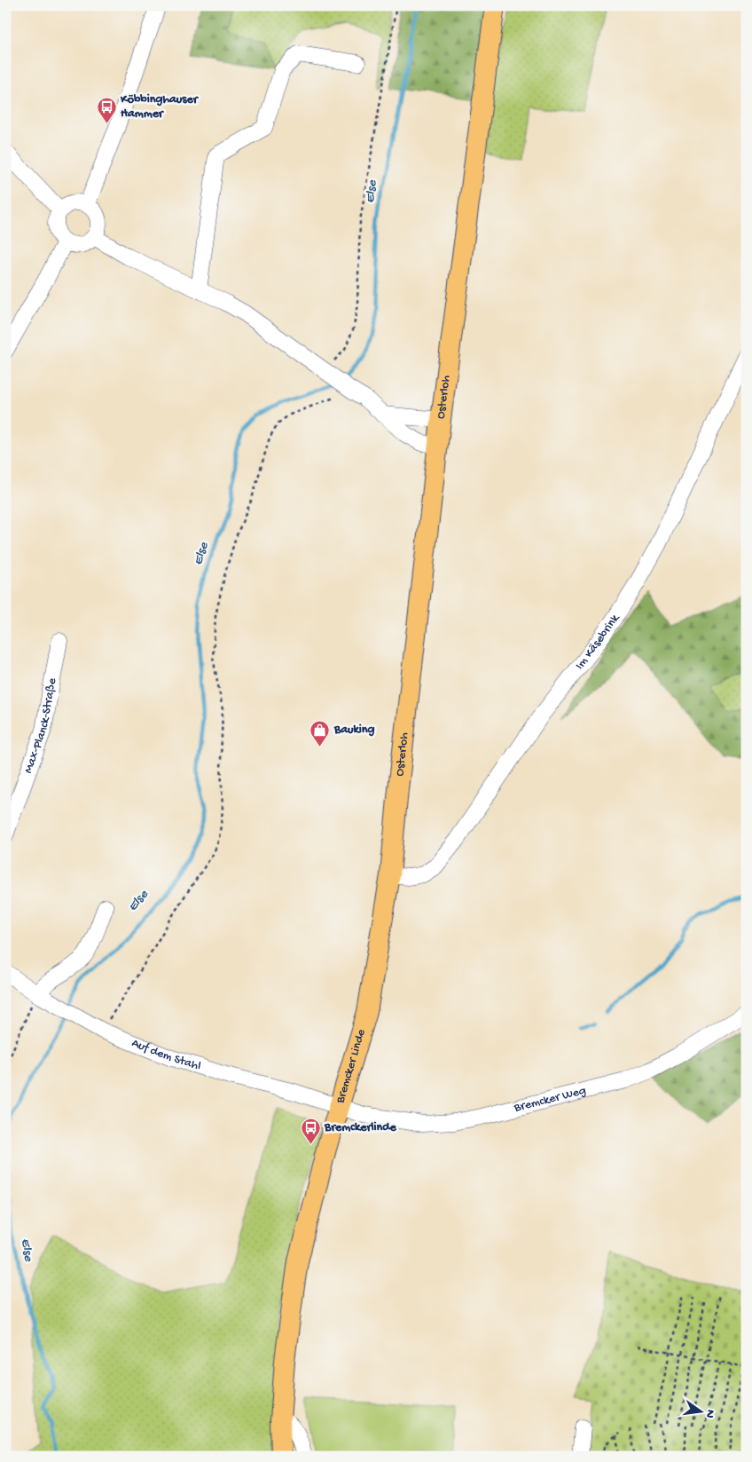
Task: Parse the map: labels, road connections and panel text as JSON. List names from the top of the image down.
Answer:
{
  "streets": {
    "main road": ["Osterloh", "Bremcker Linde"],
    "street": [
      "Im Käsebrink",
      "Max-Planck-Straße",
      "Auf dem Stahl",
      "Bremcker Weg"
    ]
  },
  "crossings": [
    ["Osterloh", "Bremcker Linde"],
    ["Im Käsebrink", "Bremcker Linde"],
    ["Auf dem Stahl", "Bremcker Linde"],
    ["Auf dem Stahl", "Bremcker Weg"],
    ["Bremcker Linde", "Bremcker Weg"]
  ],
  "water": ["Else"],
  "places": {
    "bus stop": ["Köbbinghauser Hammer", "Bremckerlinde"],
    "shop": ["Bauking"]
  },
  "north": "right"
}
